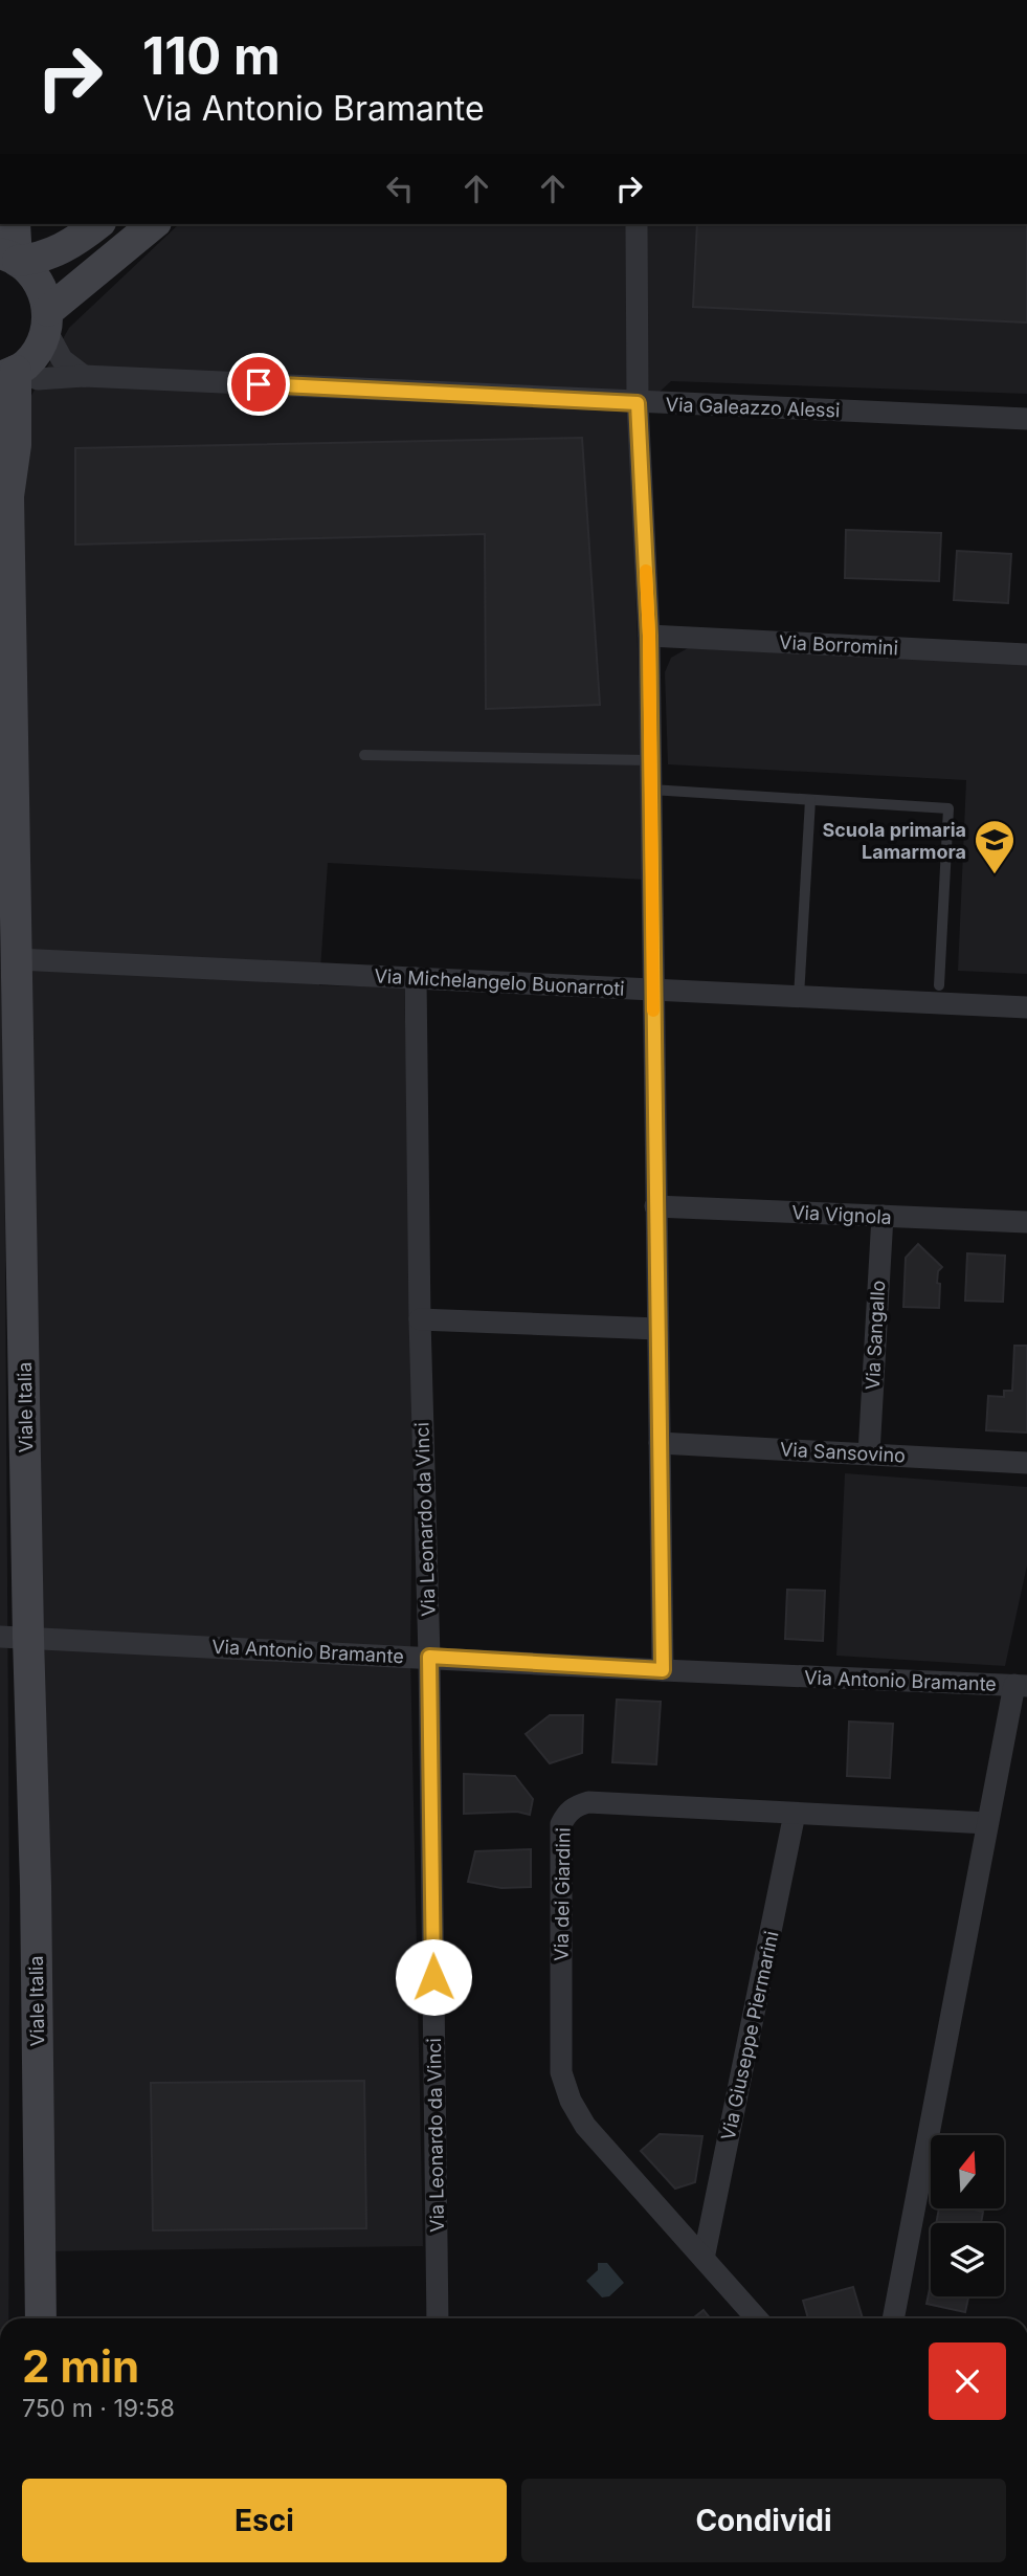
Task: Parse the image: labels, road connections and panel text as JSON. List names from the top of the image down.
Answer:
{
  "streets": {
    "street": [
      "Via Galeazzo Alessi",
      "Via Borromini",
      "Via Michelangelo Buonarroti",
      "Via Vignola",
      "Via Sangallo",
      "Viale Italia",
      "Via Sansovino",
      "Via Leonardo da Vinci",
      "Via Antonio Bramante",
      "Via dei Giardini",
      "Via Giuseppe Piermarini"
    ]
  },
  "crossings": [
    ["Via Galeazzo Alessi", "Viale Italia"],
    ["Via Michelangelo Buonarroti", "Viale Italia"],
    ["Via Michelangelo Buonarroti", "Via Leonardo da Vinci"],
    ["Via Vignola", "Via Sangallo"],
    ["Via Sangallo", "Via Sansovino"],
    ["Viale Italia", "Via Antonio Bramante"],
    ["Via Leonardo da Vinci", "Via Antonio Bramante"],
    ["Via dei Giardini", "Via Giuseppe Piermarini"]
  ],
  "places": {
    "school or university": ["Scuola primaria Lamarmora"]
  },
  "north": "top",
  "page": {
    "turn": ["110 m", "Via Antonio Bramante"],
    "heading": ["2 min", "750 m · 19:58"],
    "buttons": ["Esci", "Condividi"]
  }
}
